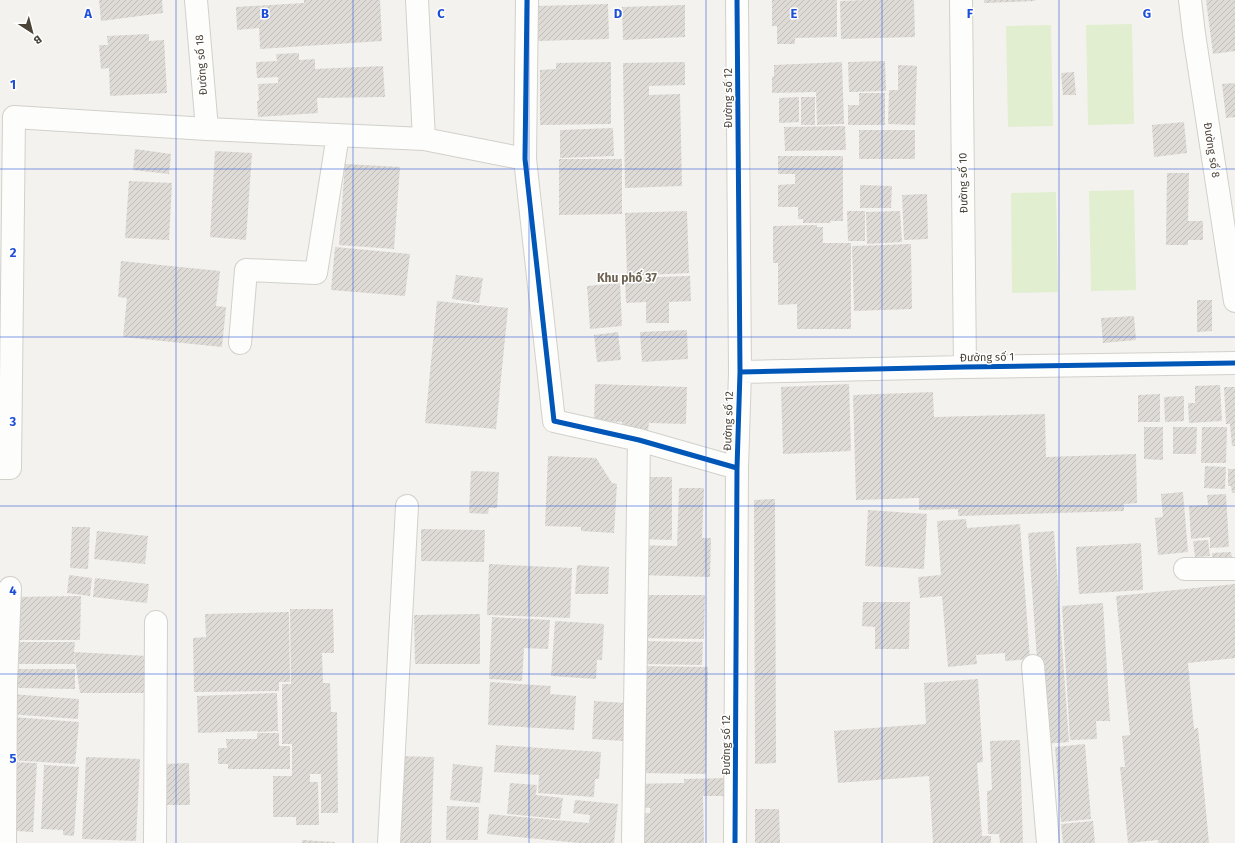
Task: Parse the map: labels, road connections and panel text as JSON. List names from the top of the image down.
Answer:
{
  "streets": {
    "street": [
      "Đường số 18",
      "Đường số 12",
      "Đường số 8",
      "Đường số 10",
      "Đường số 1"
    ]
  },
  "crossings": [
    ["Đường số 12", "Đường số 1"],
    ["Đường số 10", "Đường số 1"]
  ],
  "districts": ["Khu phố 37"],
  "north": "bottom right",
  "grid": {
    "columns": [
      "A",
      "B",
      "C",
      "D",
      "E",
      "F",
      "G"
    ],
    "rows": [
      "1",
      "2",
      "3",
      "4",
      "5"
    ]
  }
}
